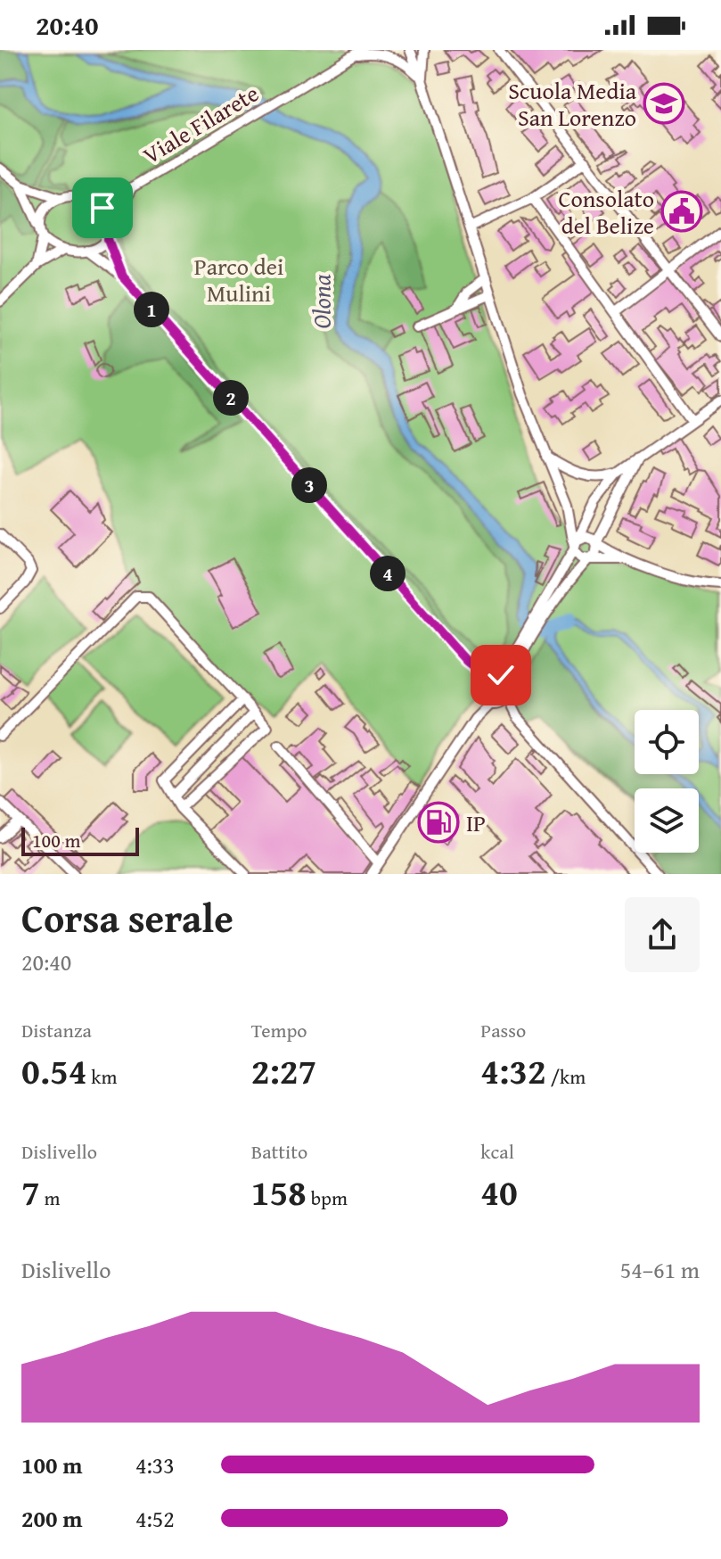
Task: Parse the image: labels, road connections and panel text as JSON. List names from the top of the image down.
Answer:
{
  "streets": {
    "street": ["Viale Filarete"]
  },
  "water": ["Olona"],
  "parks": ["Parco dei Mulini"],
  "places": {
    "school or university": ["Scuola Media San Lorenzo"],
    "public building": ["Consolato del Belize"],
    "fuel station": ["IP"]
  },
  "scale_bar": "100 m",
  "page": {
    "status": "20:40",
    "pins": [
      "1",
      "2",
      "3",
      "4"
    ],
    "scale": "100 m",
    "heading": ["Corsa serale", "20:40"],
    "stats": [
      ["Distanza", "0.54 km"],
      ["Tempo", "2:27"],
      ["Passo", "4:32 /km"],
      ["Dislivello", "7 m"],
      ["Battito", "158 bpm"],
      ["kcal", "40"]
    ],
    "chart": ["Dislivello", "54–61 m"],
    "list": [
      {
        "name": "100 m",
        "note": "4:33"
      },
      {
        "name": "200 m",
        "note": "4:52"
      }
    ]
  }
}
